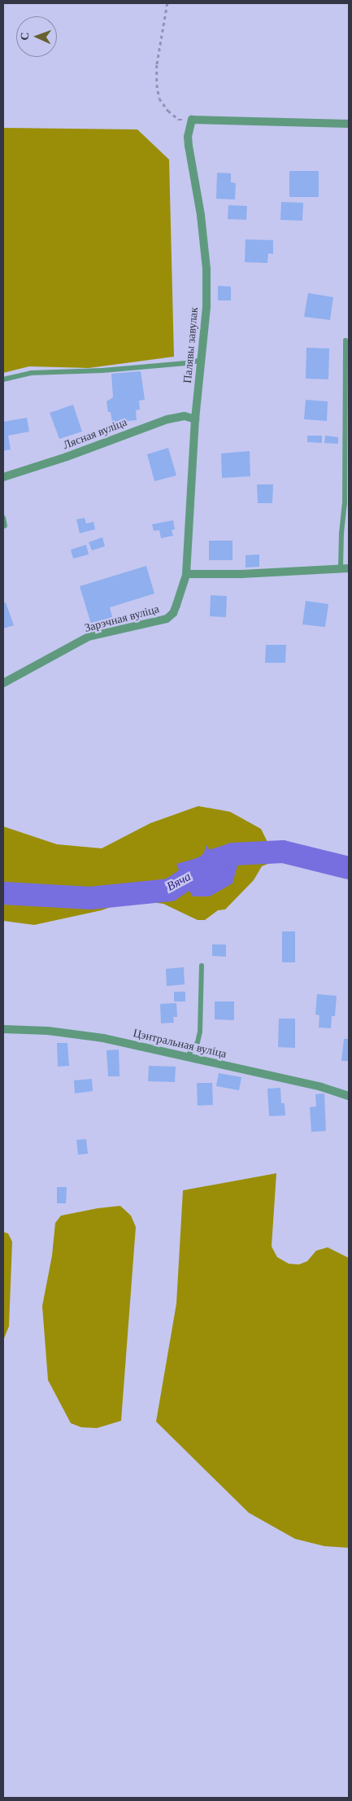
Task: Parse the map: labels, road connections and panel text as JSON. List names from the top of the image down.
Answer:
{
  "streets": {
    "street": [
      "Палявы завулак",
      "Лясная вуліца",
      "Зарэчная вуліца",
      "Цэнтральная вуліца"
    ]
  },
  "crossings": [
    ["Палявы завулак", "Лясная вуліца"],
    ["Палявы завулак", "Зарэчная вуліца"]
  ],
  "water": ["Вяча"],
  "north": "left"
}
